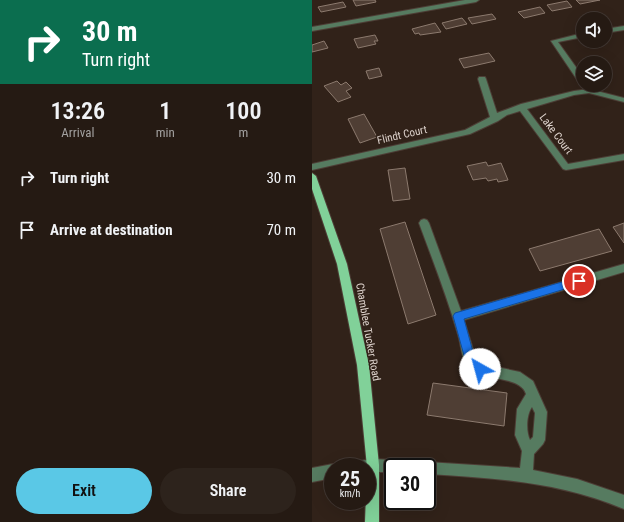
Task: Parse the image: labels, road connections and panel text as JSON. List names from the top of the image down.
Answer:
{
  "streets": {
    "main road": ["Chamblee Tucker Road"],
    "street": ["Lake Court", "Flindt Court"]
  },
  "crossings": [
    ["Lake Court", "Flindt Court"]
  ],
  "page": {
    "turn": ["30 m", "Turn right"],
    "eta": [
      "13:26",
      "Arrival",
      "1",
      "min",
      "100",
      "m"
    ],
    "list": [
      {
        "name": "Turn right",
        "value": "30 m"
      },
      {
        "name": "Arrive at destination",
        "value": "70 m"
      }
    ],
    "speed": "25 km/h",
    "limit": "30",
    "buttons": ["Exit", "Share"]
  }
}
